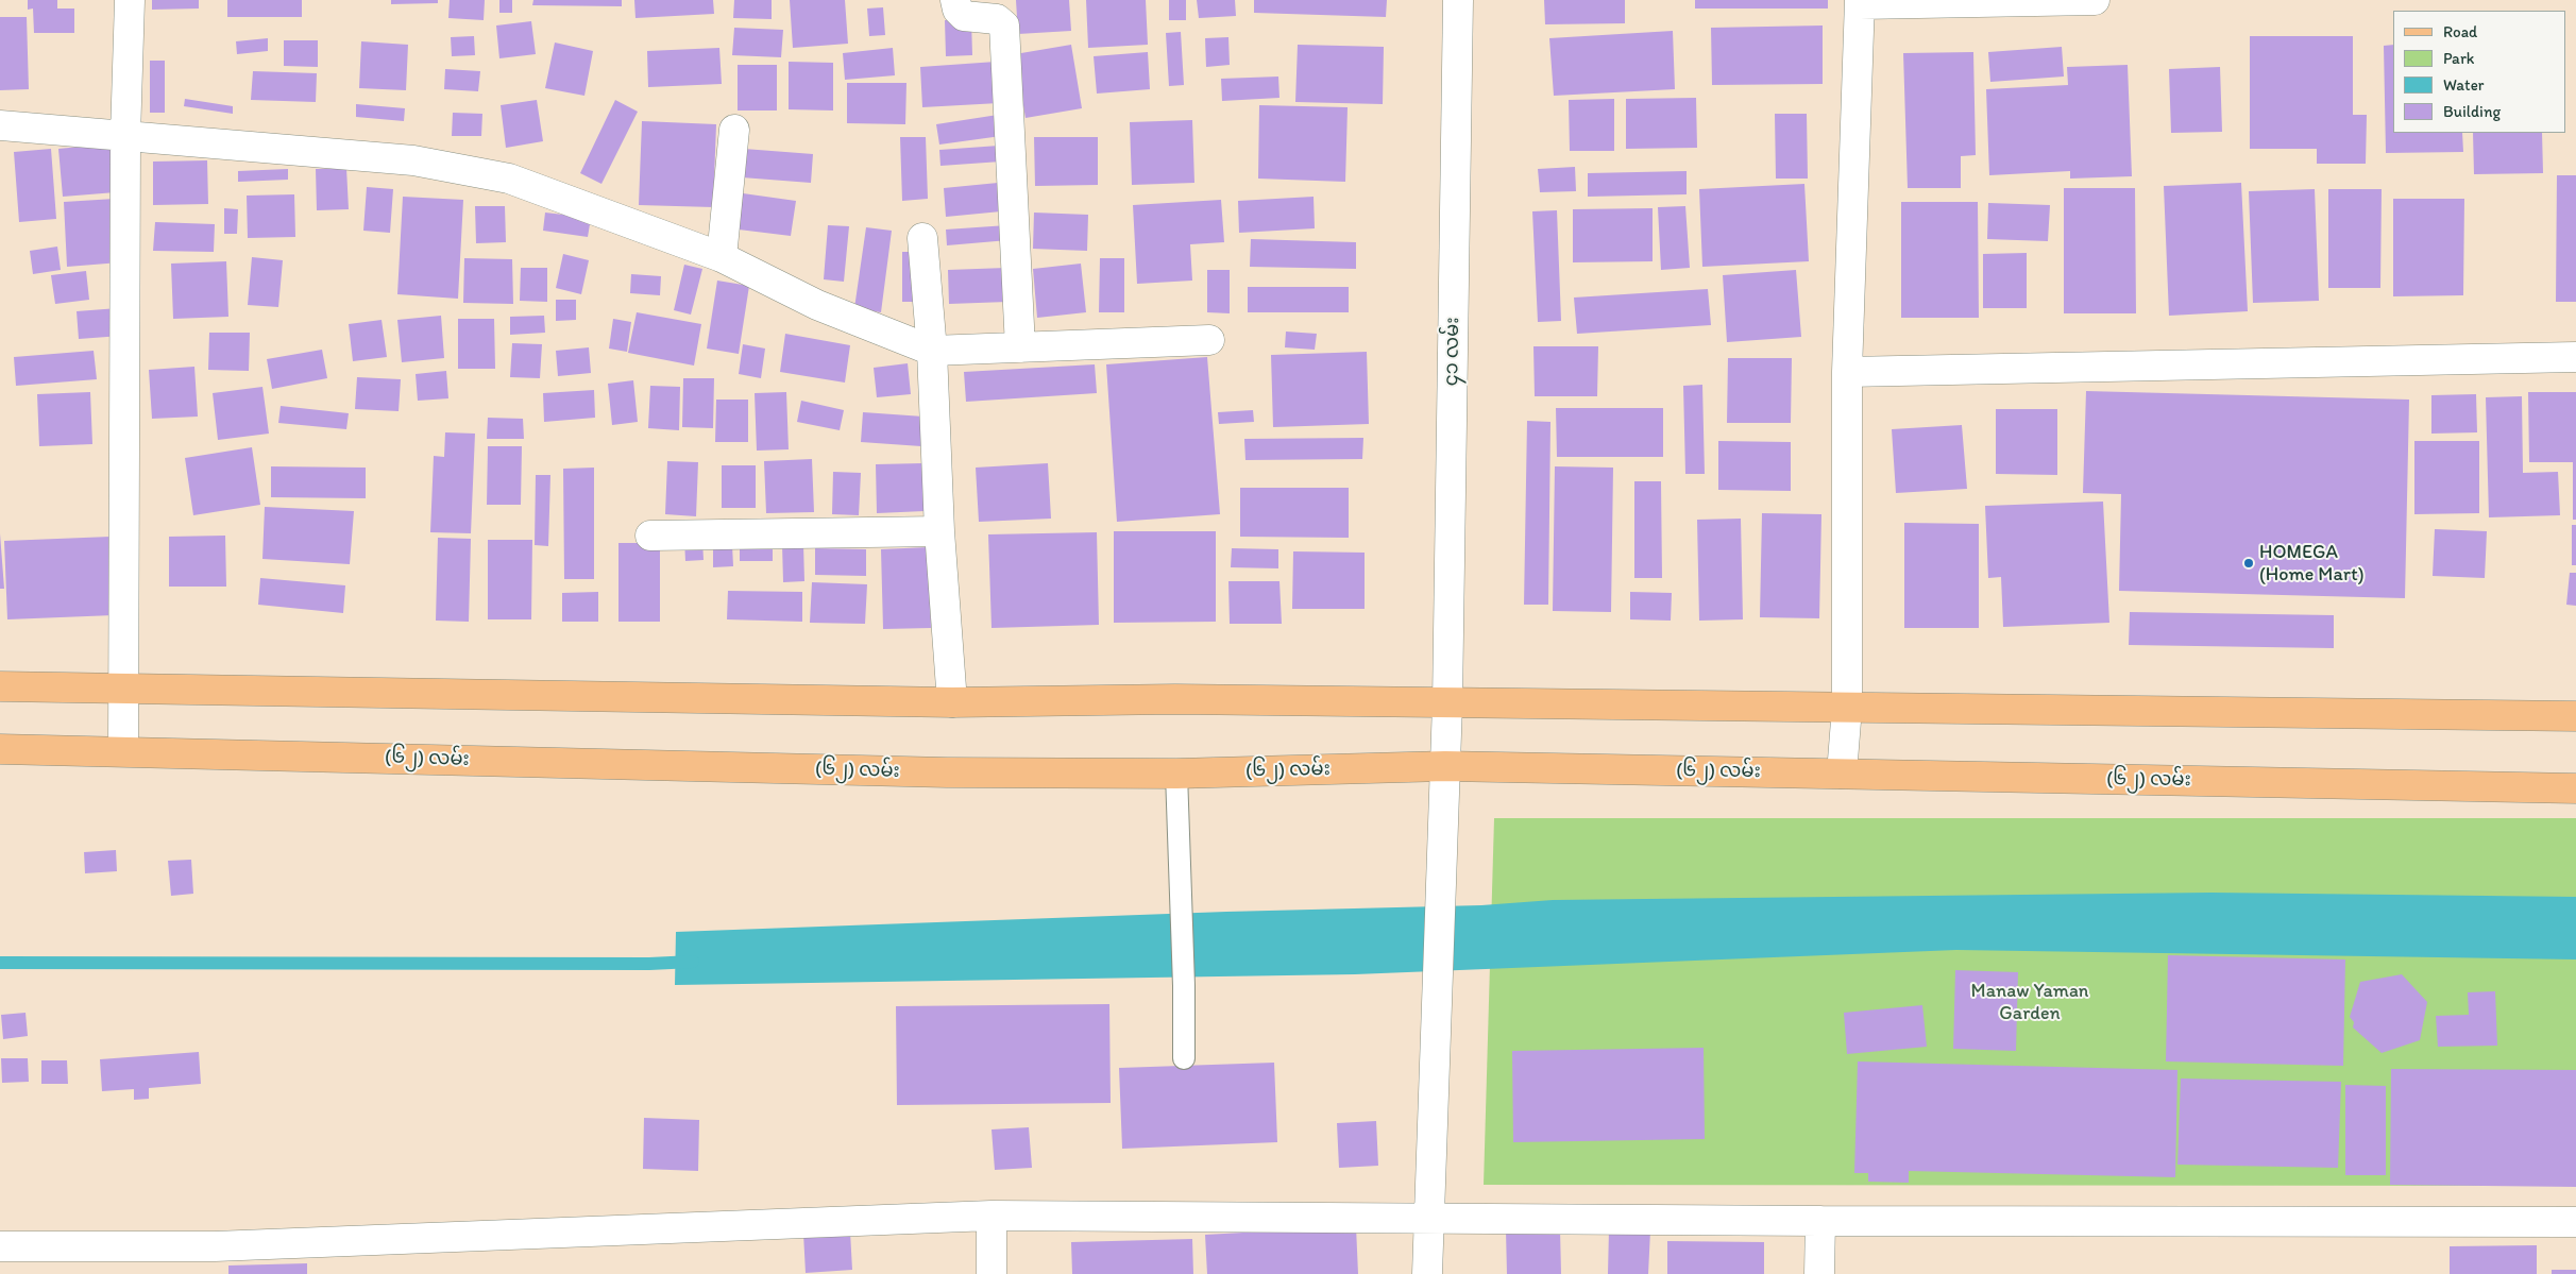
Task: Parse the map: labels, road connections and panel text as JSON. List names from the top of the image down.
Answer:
{
  "streets": {
    "main road": ["(၆၂) လမ်း"],
    "street": ["၄၁ လမ်း"]
  },
  "crossings": [
    ["၄၁ လမ်း", "(၆၂) လမ်း"]
  ],
  "parks": ["Manaw Yaman Garden"],
  "places": ["HOMEGA (Home Mart)"],
  "legend": [
    "Road",
    "Park",
    "Water",
    "Building"
  ]
}
